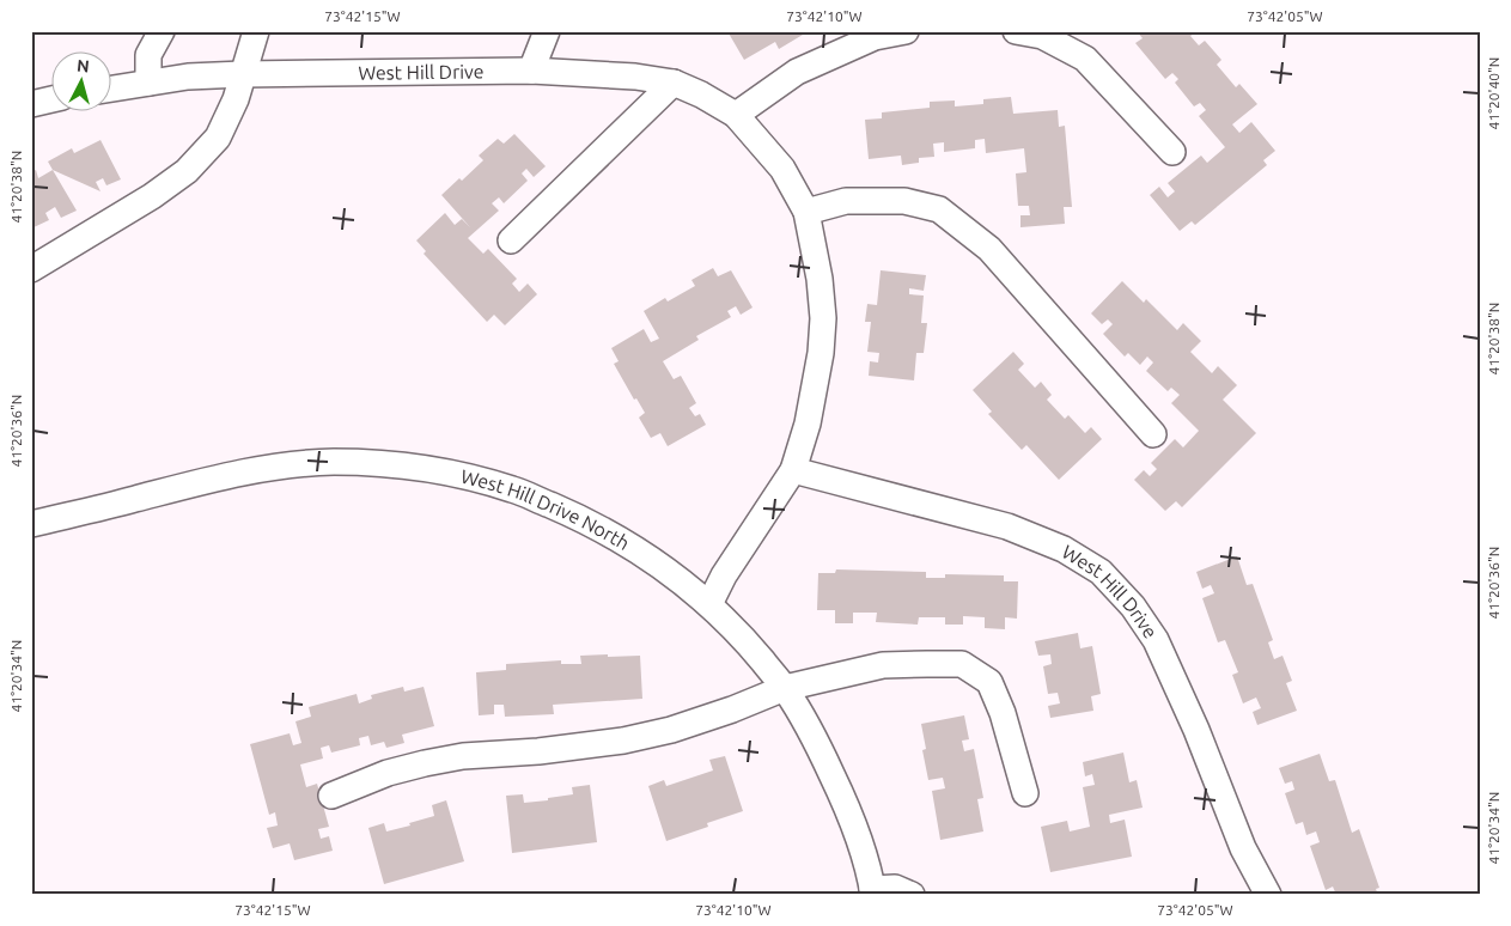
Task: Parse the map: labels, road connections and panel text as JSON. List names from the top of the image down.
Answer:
{
  "streets": {
    "street": ["West Hill Drive", "West Hill Drive North"]
  },
  "crossings": [
    ["West Hill Drive", "West Hill Drive North"]
  ],
  "north": "top",
  "coordinates": [
    "73°42'15\"W",
    "73°42'10\"W",
    "73°42'05\"W",
    "41°20'40\"N",
    "41°20'38\"N",
    "41°20'36\"N",
    "41°20'34\"N"
  ]
}
